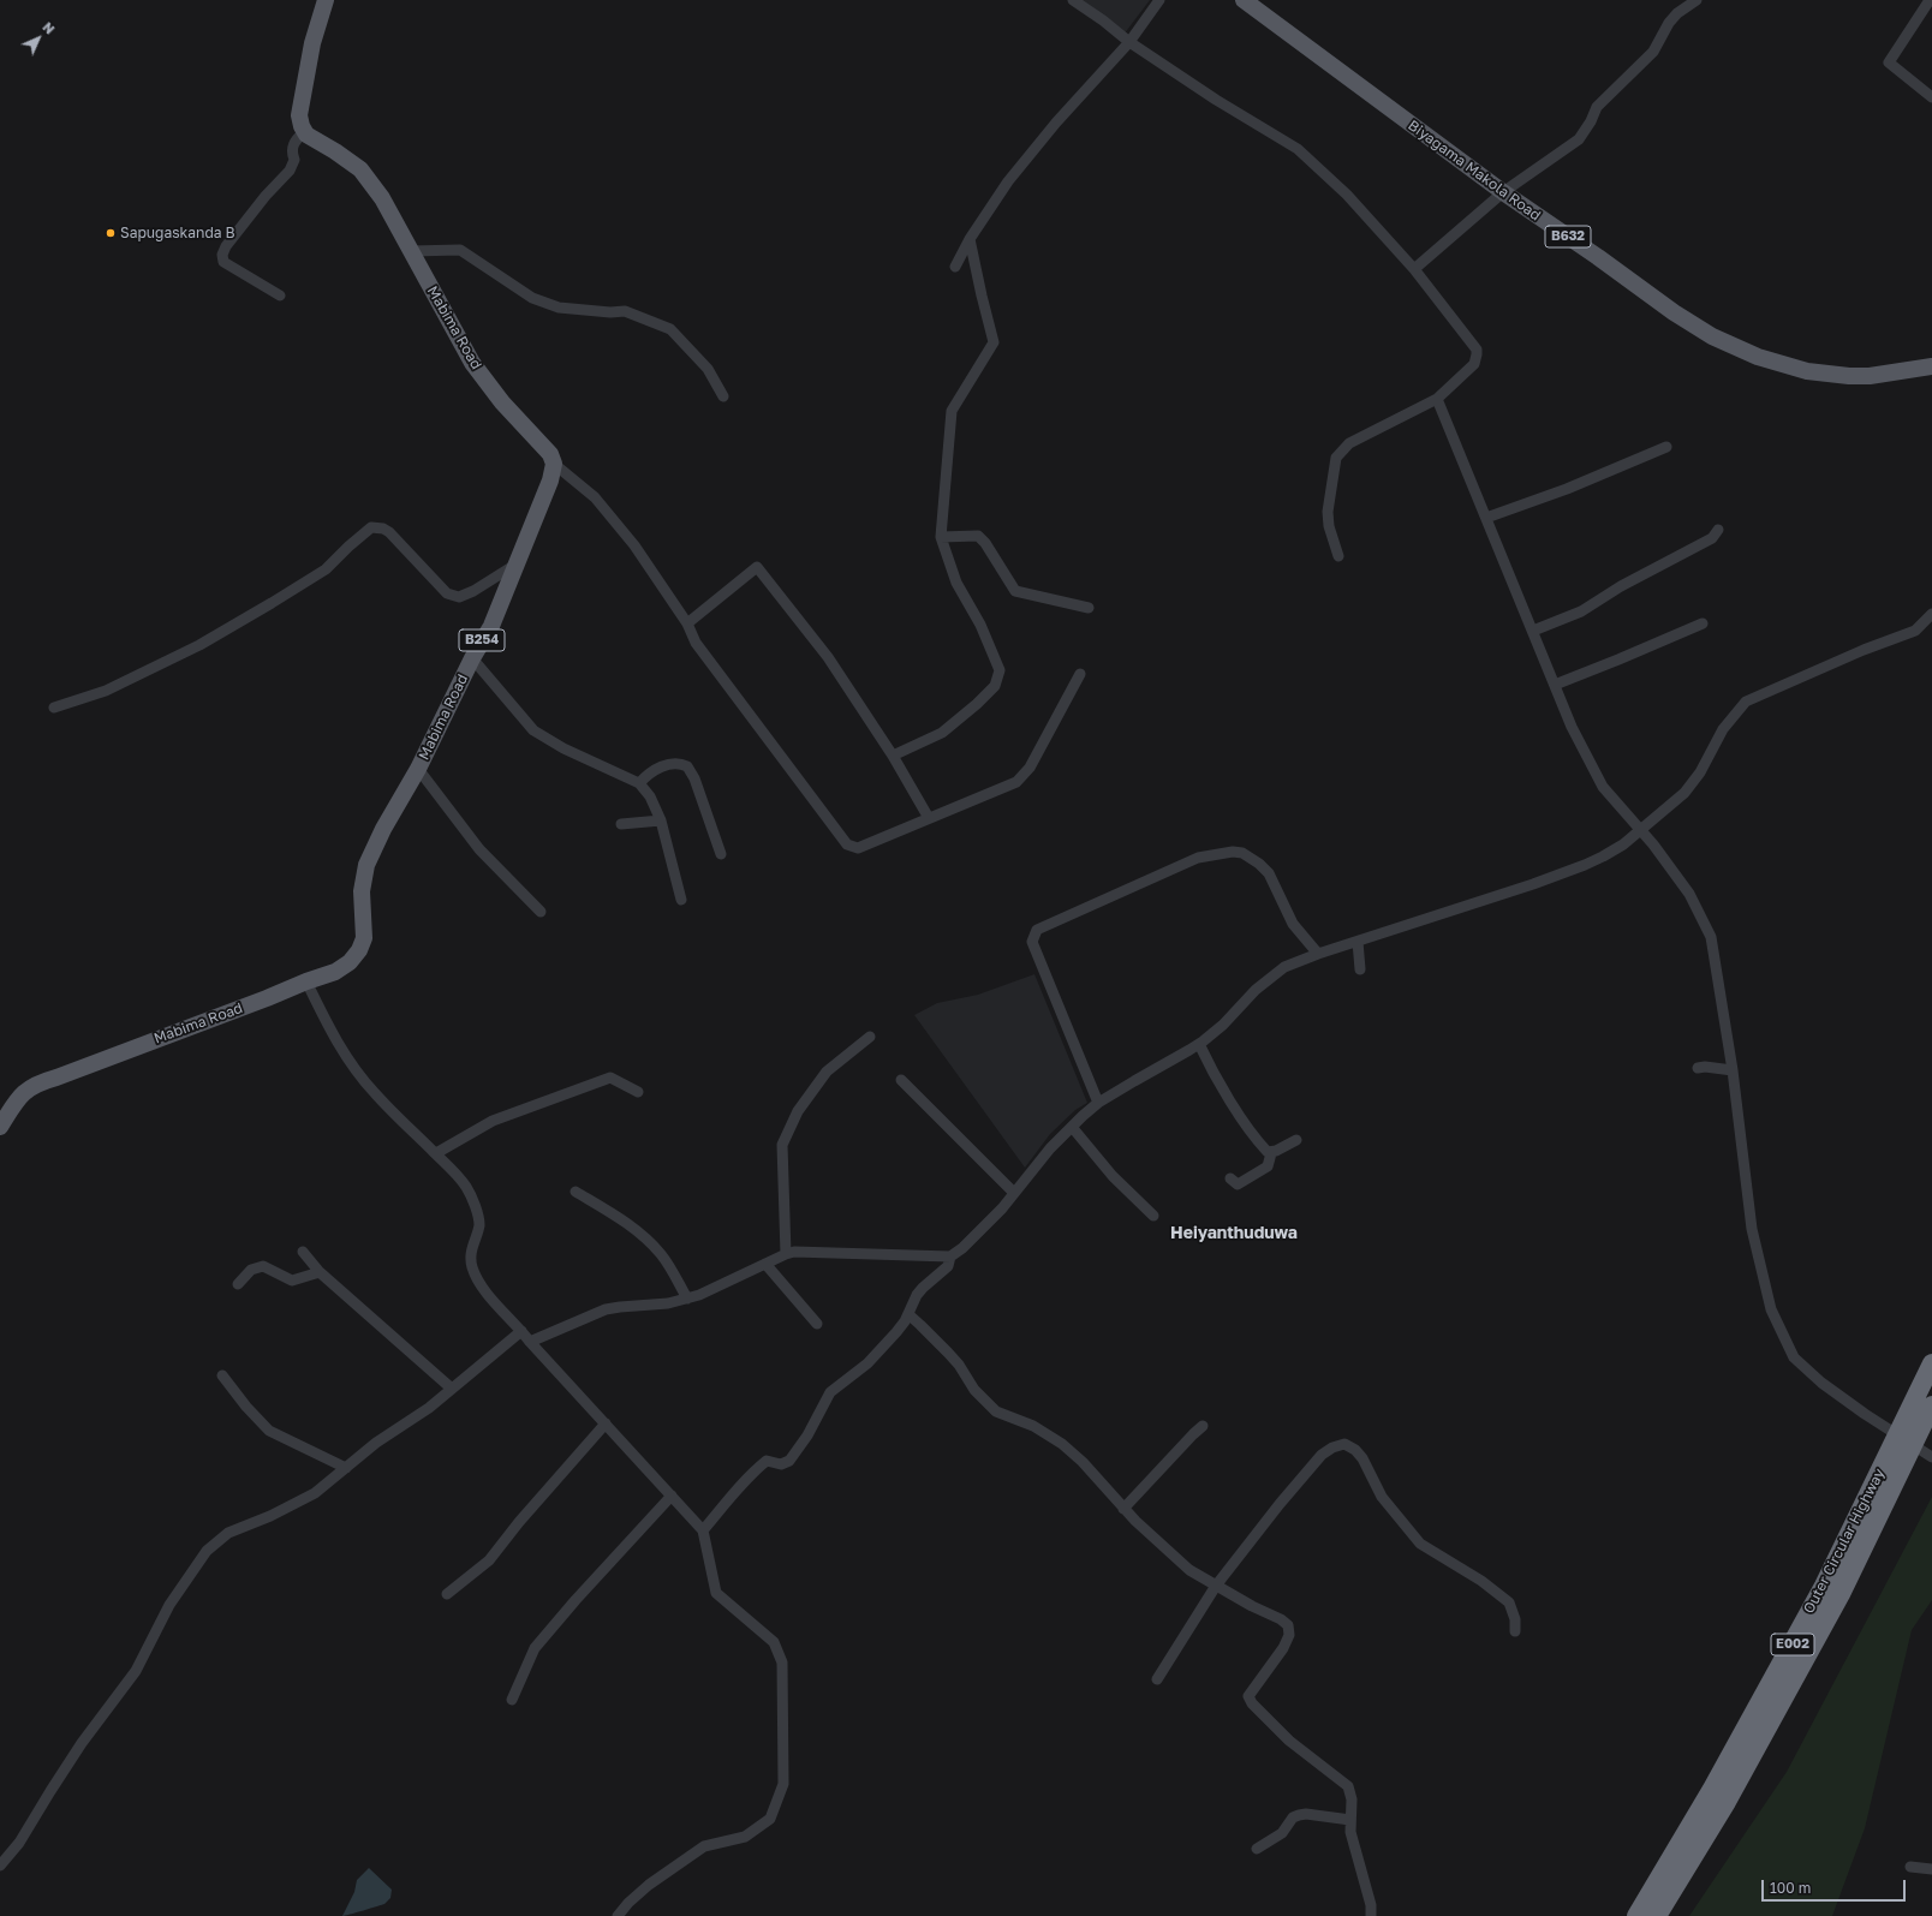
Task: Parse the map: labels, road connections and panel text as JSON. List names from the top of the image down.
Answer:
{
  "streets": {
    "highway": ["Outer Circular Highway", "E002"],
    "main road": [
      "Biyagama Makola Road",
      "B632",
      "Mabima Road",
      "B254"
    ]
  },
  "districts": ["Heiyanthuduwa"],
  "places": ["Sapugaskanda B"],
  "scale_bar": "100 m",
  "north": "top right"
}
